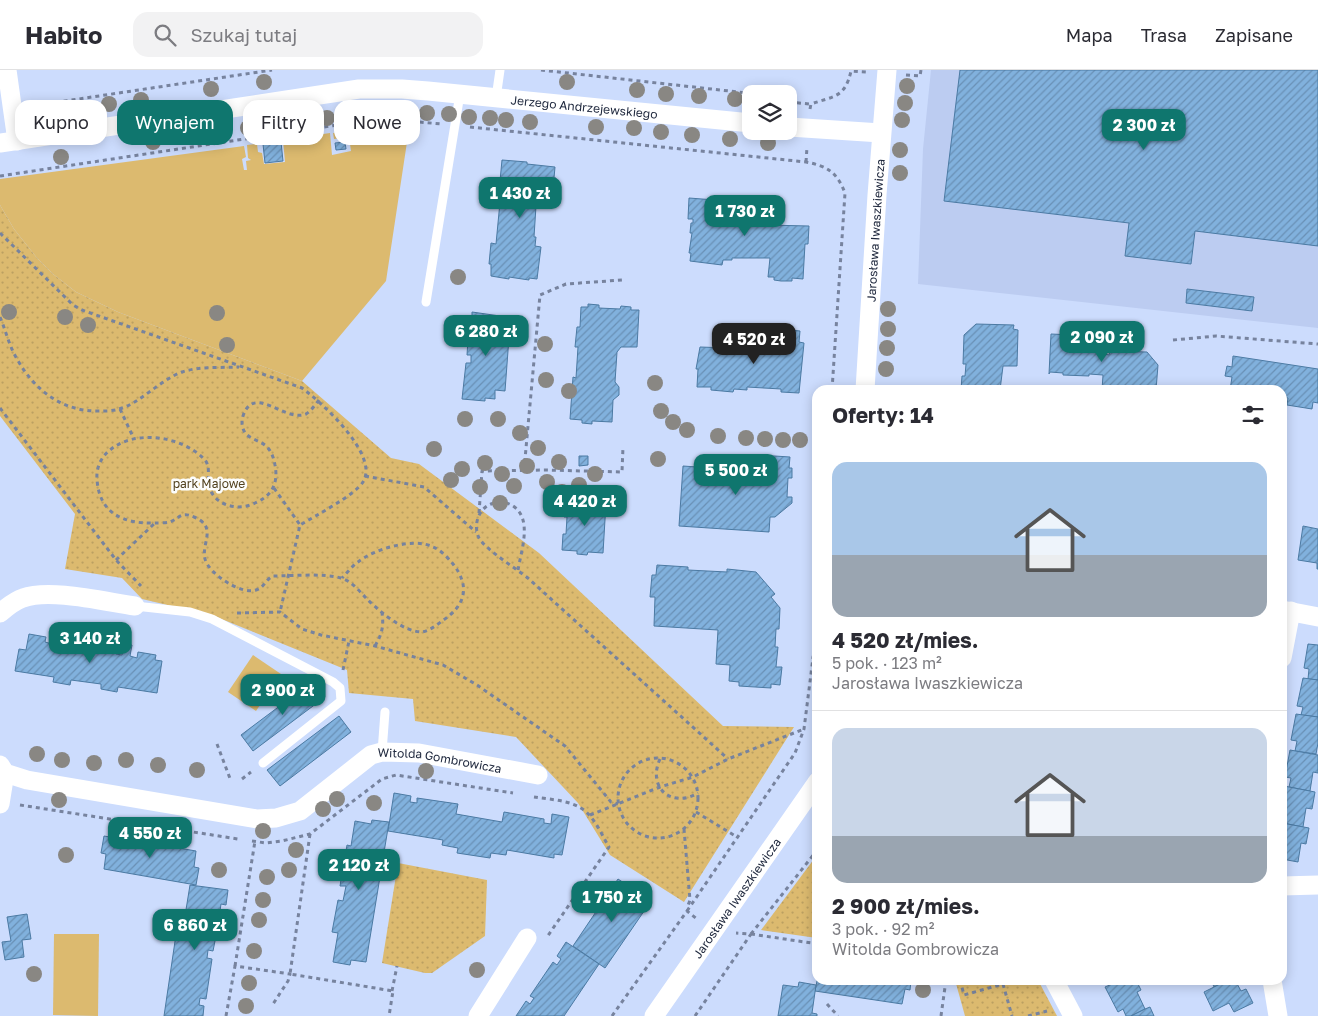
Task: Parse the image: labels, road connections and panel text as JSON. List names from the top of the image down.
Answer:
{
  "streets": {
    "street": ["Jerzego Andrzejewskiego", "Jarosława Iwaszkiewicza", "Witolda Gombrowicza"]
  },
  "parks": ["park Majowe"],
  "page": {
    "header": "Habito",
    "search": "Szukaj tutaj",
    "nav": ["Mapa", "Trasa", "Zapisane"],
    "chip": [
      "Kupno",
      "Wynajem",
      "Filtry",
      "Nowe"
    ],
    "price": [
      "2 300 zł",
      "1 430 zł",
      "1 730 zł",
      "6 280 zł",
      "2 090 zł",
      "4 520 zł",
      "5 500 zł",
      "4 420 zł",
      "3 140 zł",
      "2 900 zł",
      "4 550 zł",
      "2 120 zł",
      "1 750 zł",
      "6 860 zł"
    ],
    "heading": "Oferty: 14",
    "list": [
      {
        "name": "4 520 zł/mies.",
        "note": "5 pok. · 123 m² · Jarosława Iwaszkiewicza"
      },
      {
        "name": "2 900 zł/mies.",
        "note": "3 pok. · 92 m² · Witolda Gombrowicza"
      }
    ]
  }
}
